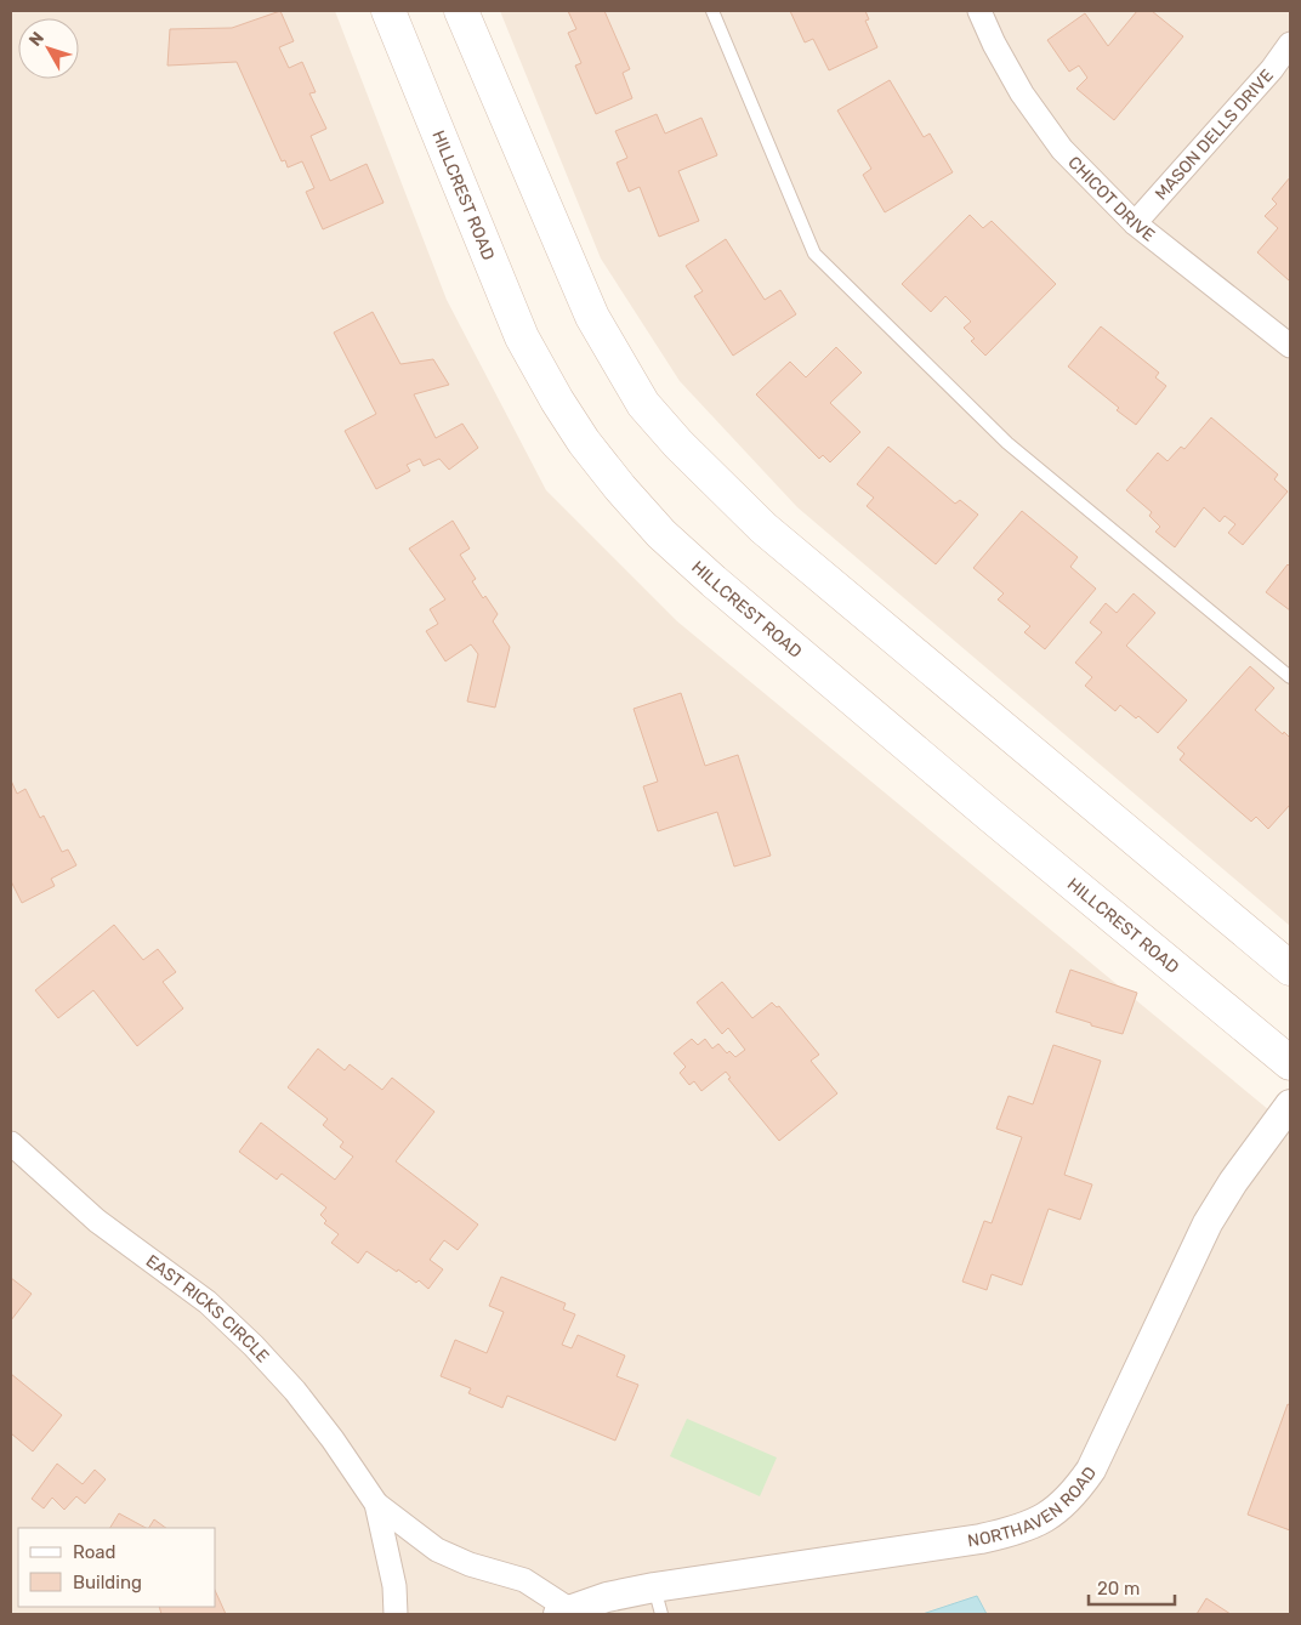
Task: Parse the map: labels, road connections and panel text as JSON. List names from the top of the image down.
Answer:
{
  "streets": {
    "main road": ["HILLCREST ROAD"],
    "street": [
      "MASON DELLS DRIVE",
      "CHICOT DRIVE",
      "EAST RICKS CIRCLE",
      "NORTHAVEN ROAD"
    ]
  },
  "crossings": [
    ["MASON DELLS DRIVE", "CHICOT DRIVE"],
    ["EAST RICKS CIRCLE", "NORTHAVEN ROAD"]
  ],
  "legend": ["Road", "Building"],
  "scale_bar": "20 m",
  "north": "top left"
}
